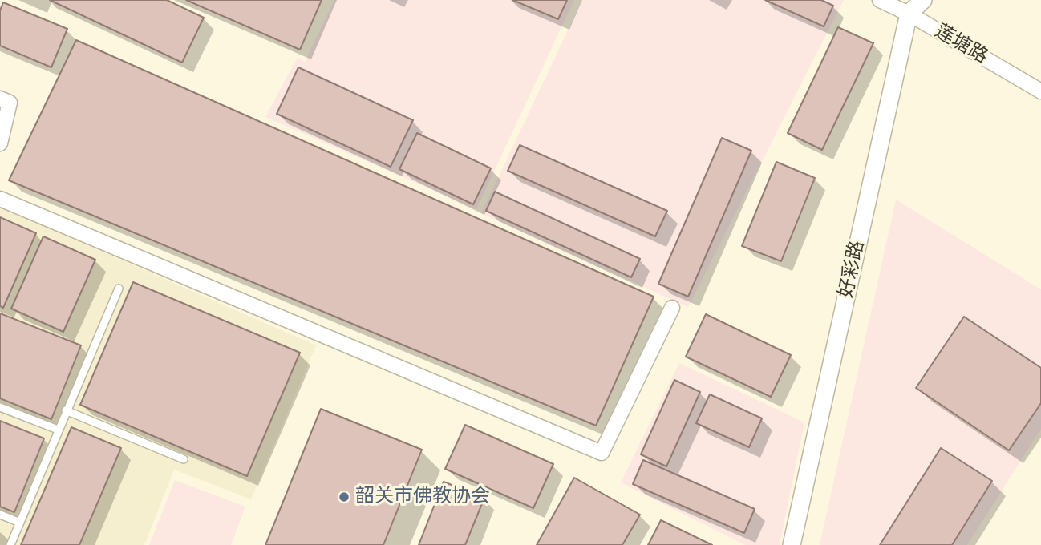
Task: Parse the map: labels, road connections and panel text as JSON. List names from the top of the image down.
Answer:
{
  "streets": {
    "street": ["莲塘路", "好彩路"]
  },
  "crossings": [
    ["莲塘路", "好彩路"]
  ],
  "places": ["韶关市佛教协会"]
}
